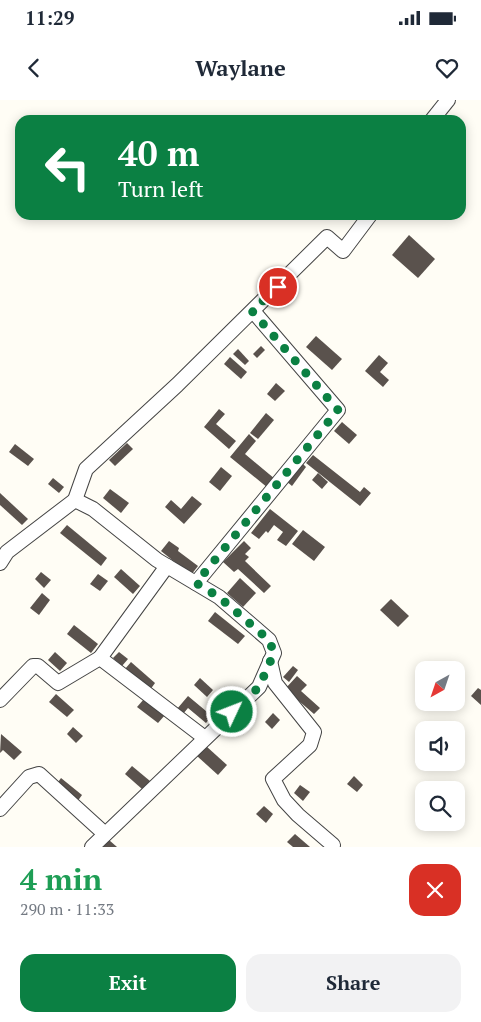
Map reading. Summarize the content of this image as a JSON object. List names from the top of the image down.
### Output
{
  "north": "bottom left",
  "page": {
    "status": "11:29",
    "header": "Waylane",
    "turn": ["40 m", "Turn left"],
    "heading": ["4 min", "290 m · 11:33"],
    "buttons": ["Exit", "Share"]
  }
}
